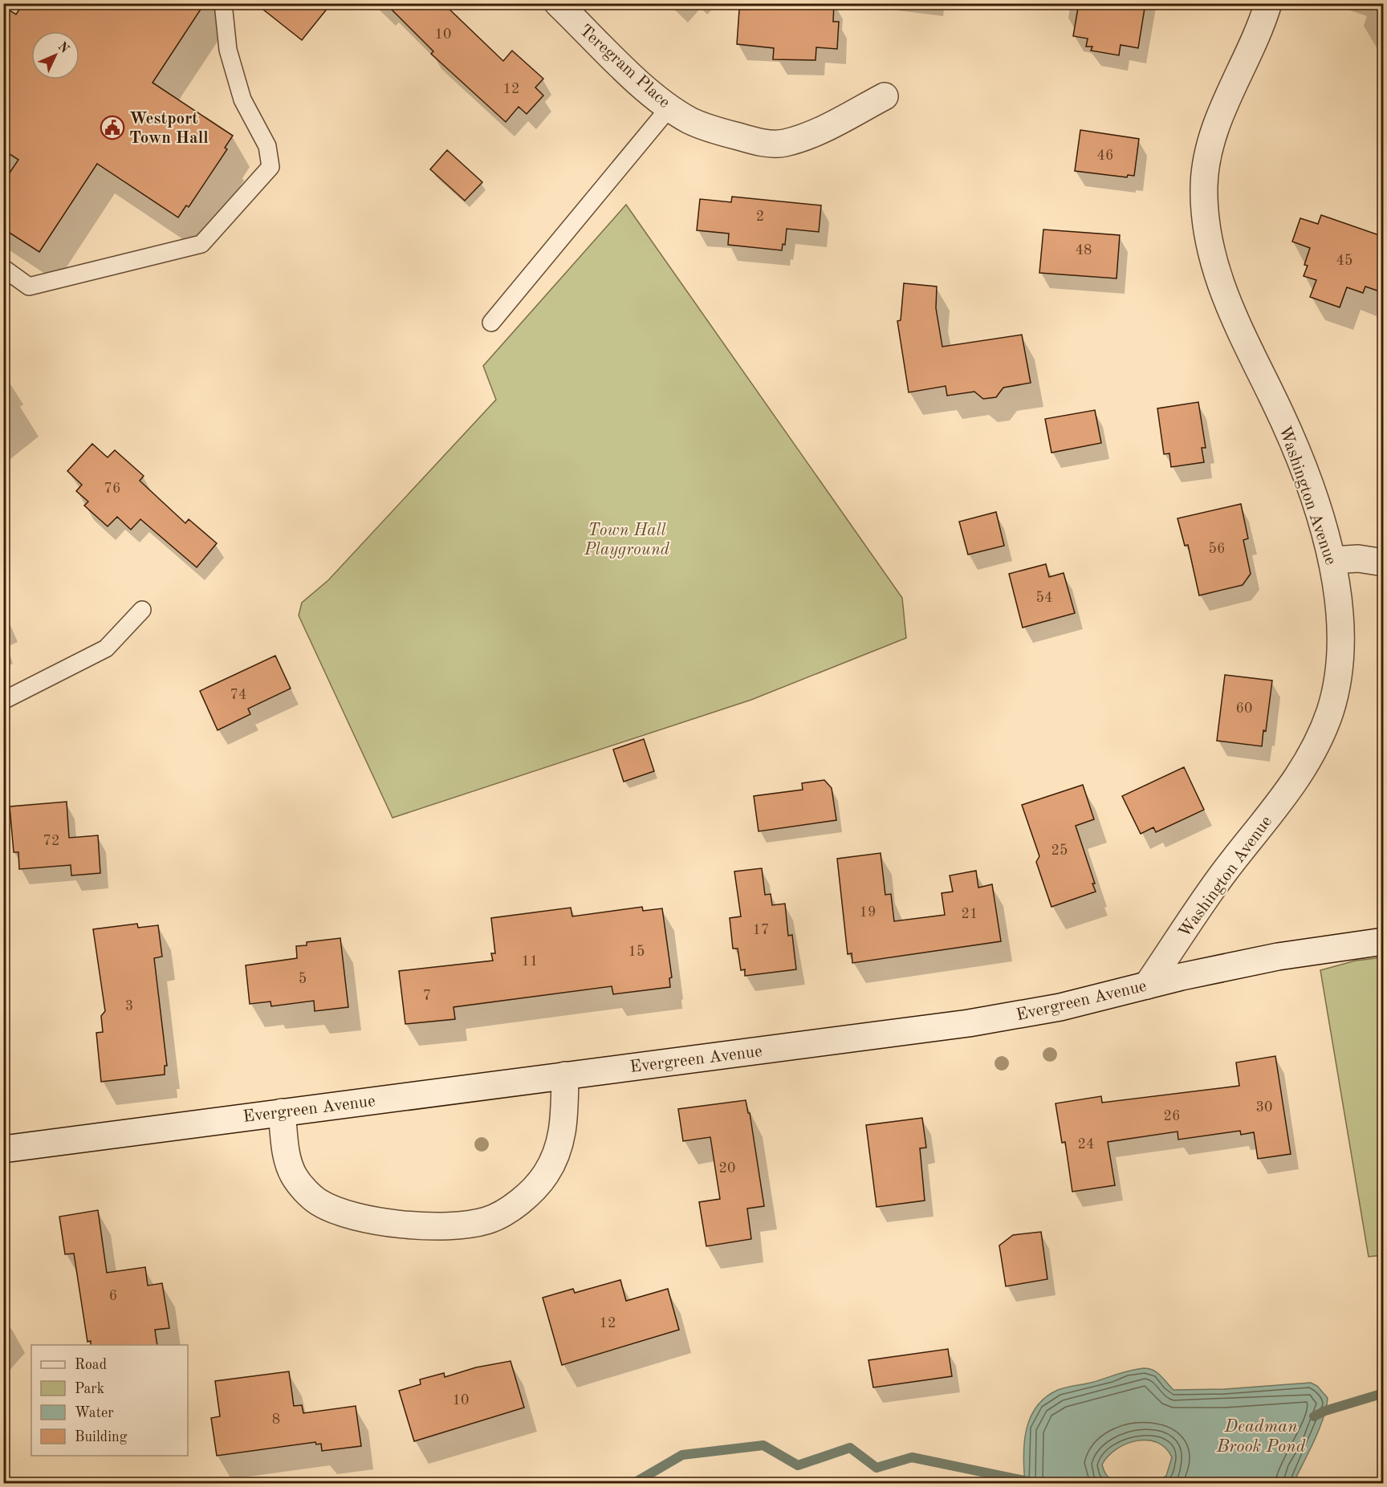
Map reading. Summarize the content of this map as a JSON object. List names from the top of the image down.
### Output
{
  "streets": {
    "street": ["Teregram Place", "Washington Avenue", "Evergreen Avenue"]
  },
  "crossings": [
    ["Washington Avenue", "Evergreen Avenue"]
  ],
  "water": ["Deadman Brook Pond"],
  "parks": ["Town Hall Playground"],
  "places": {
    "public building": ["Westport Town Hall"]
  },
  "house_numbers": [
    "10",
    "12",
    "46",
    "2",
    "48",
    "45",
    "76",
    "56",
    "54",
    "74",
    "60",
    "72",
    "25",
    "19",
    "21",
    "17",
    "15",
    "11",
    "5",
    "7",
    "3",
    "30",
    "26",
    "24",
    "20",
    "6",
    "12",
    "10",
    "8"
  ],
  "legend": [
    "Road",
    "Park",
    "Water",
    "Building"
  ],
  "north": "top right"
}
